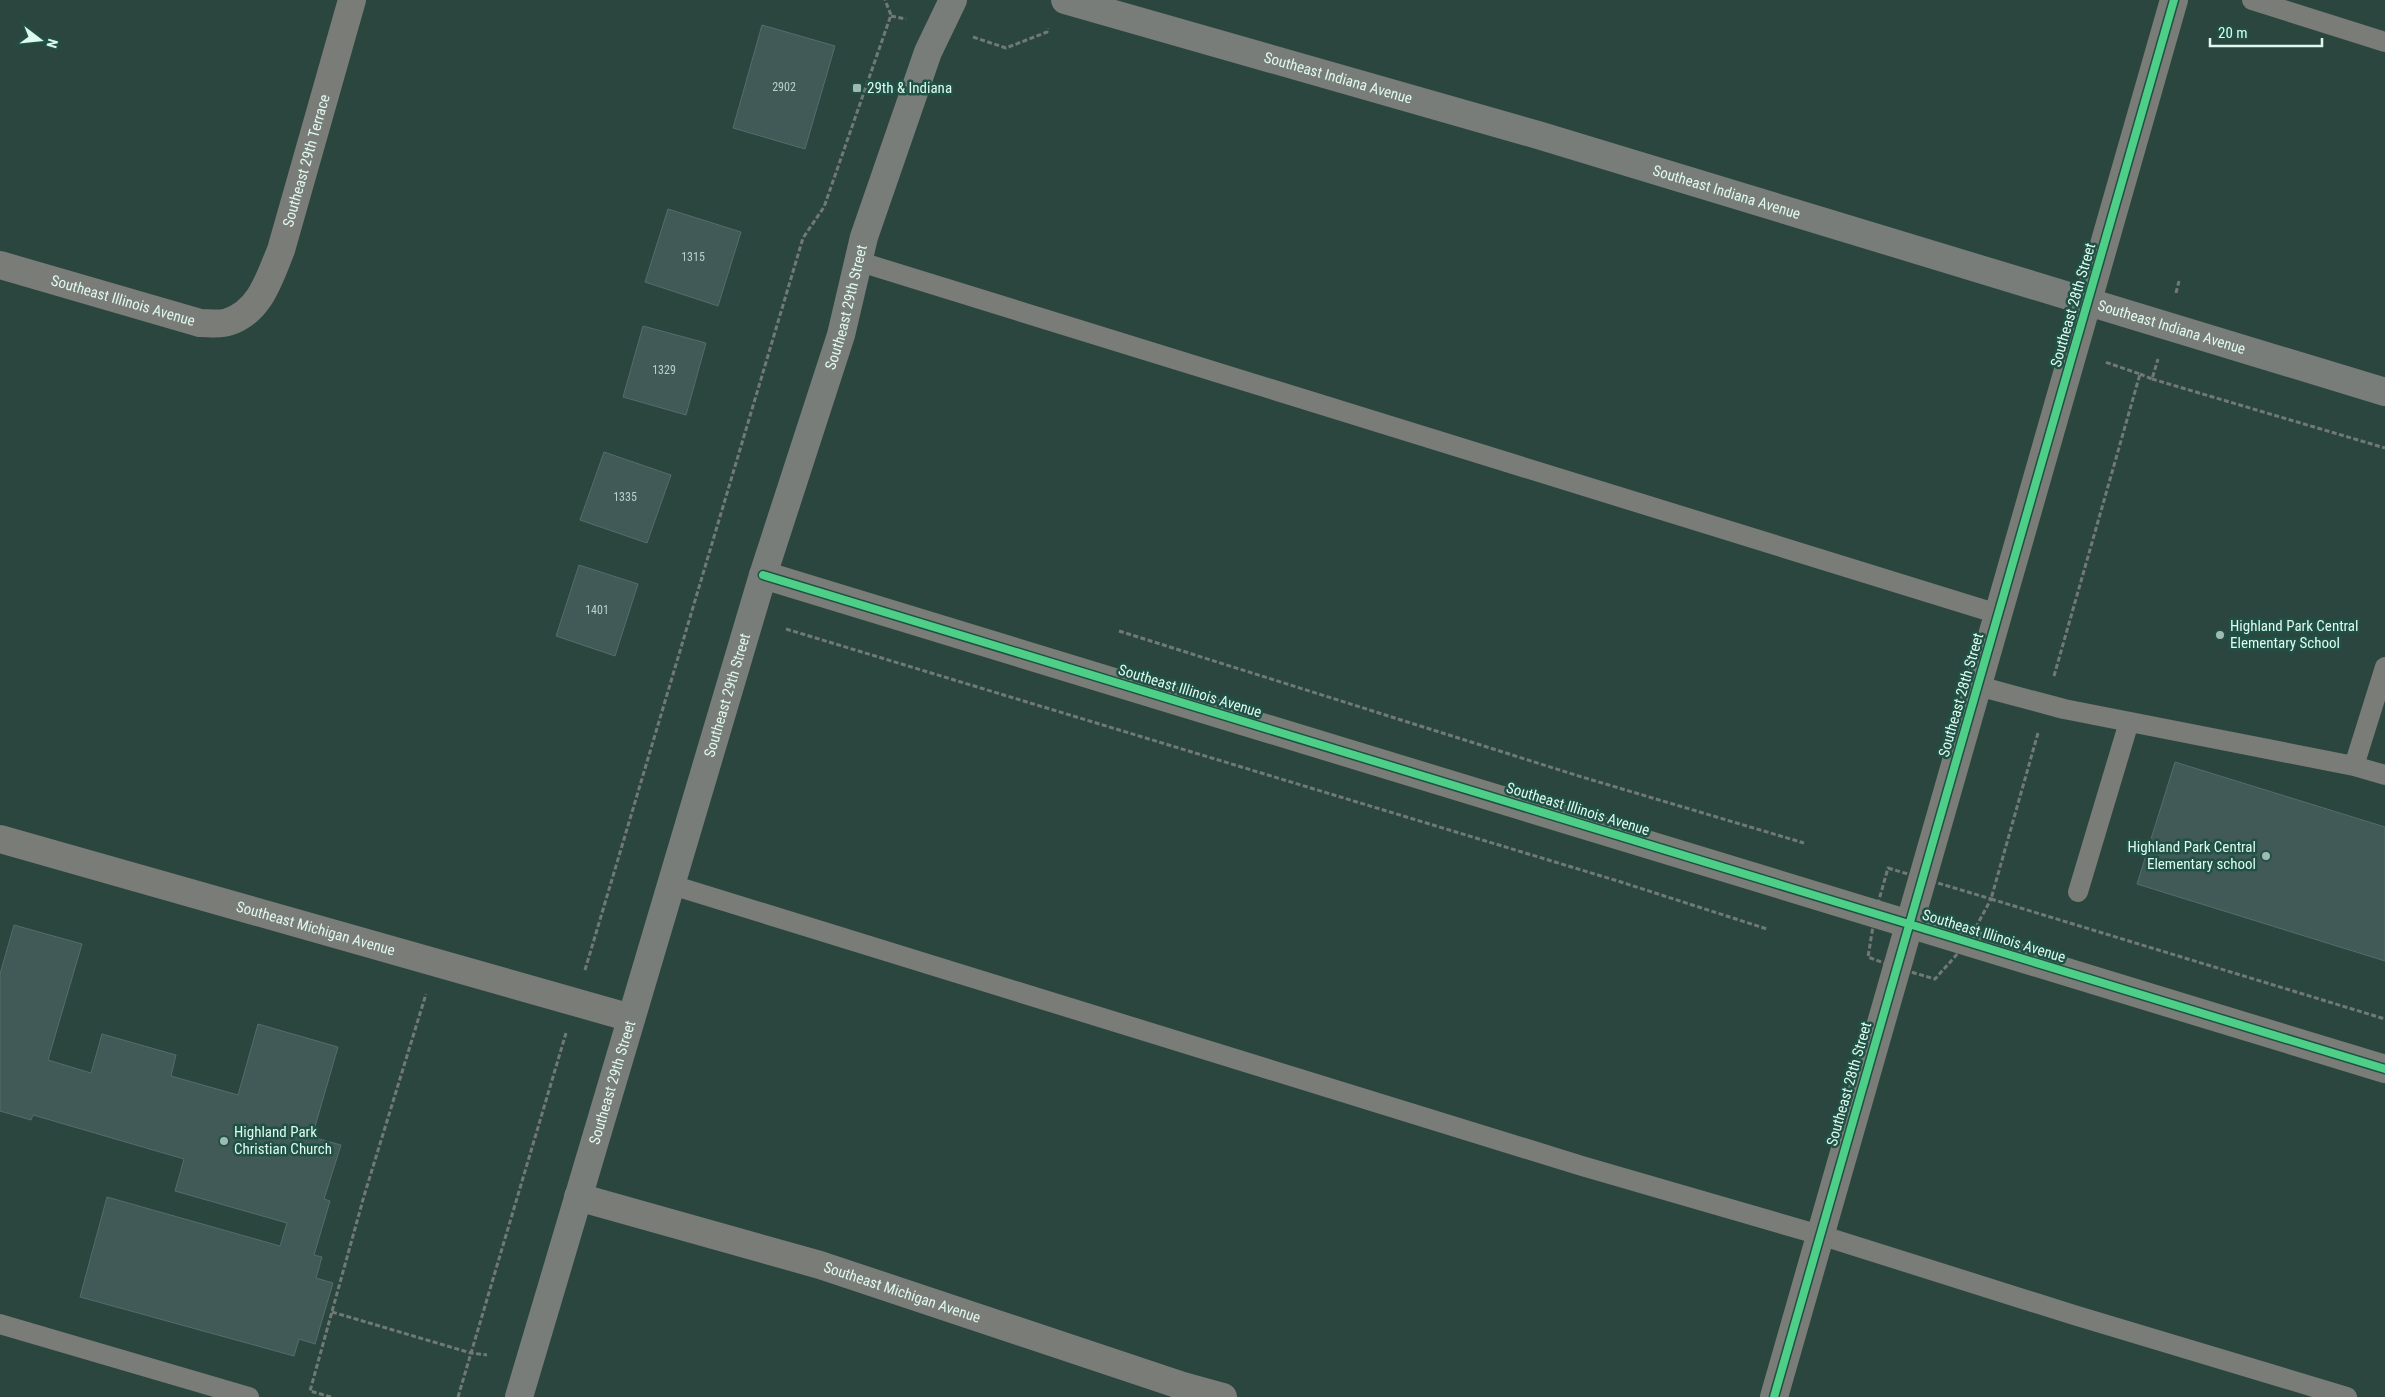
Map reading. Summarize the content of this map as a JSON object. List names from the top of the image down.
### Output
{
  "streets": {
    "main road": ["Southeast Indiana Avenue", "Southeast 29th Street"],
    "street": [
      "Southeast 29th Terrace",
      "Southeast Illinois Avenue",
      "Southeast 28th Street",
      "Southeast Michigan Avenue"
    ]
  },
  "crossings": [
    ["Southeast Indiana Avenue", "Southeast 28th Street"],
    ["Southeast 29th Terrace", "Southeast Illinois Avenue"],
    ["Southeast Illinois Avenue", "Southeast 28th Street"],
    ["Southeast Illinois Avenue", "Southeast 29th Street"],
    ["Southeast 29th Street", "Southeast Michigan Avenue"]
  ],
  "places": {
    "transit": ["29th & Indiana"],
    "other": ["Highland Park Central Elementary School", "Highland Park Central Elementary school", "Highland Park Christian Church"]
  },
  "house_numbers": [
    "2902",
    "1315",
    "1329",
    "1335",
    "1401"
  ],
  "scale_bar": "20 m",
  "north": "right"
}
